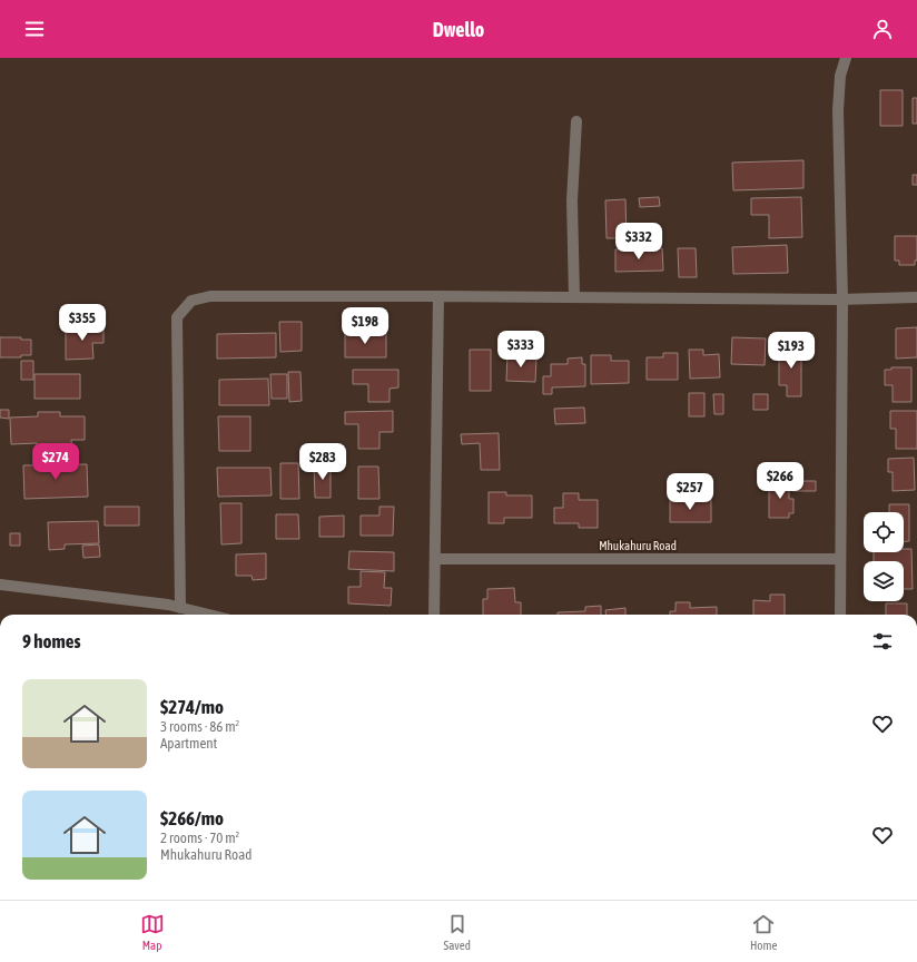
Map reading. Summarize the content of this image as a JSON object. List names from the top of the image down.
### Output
{
  "streets": {
    "street": ["Mhukahuru Road"]
  },
  "page": {
    "header": "Dwello",
    "price": [
      "$332",
      "$355",
      "$198",
      "$333",
      "$193",
      "$274",
      "$283",
      "$266",
      "$257"
    ],
    "heading": "9 homes",
    "list": [
      {
        "name": "$274/mo",
        "note": "3 rooms · 86 m² · Apartment"
      },
      {
        "name": "$266/mo",
        "note": "2 rooms · 70 m² · Mhukahuru Road"
      }
    ],
    "tabs": ["Map", "Saved", "Home"]
  }
}
